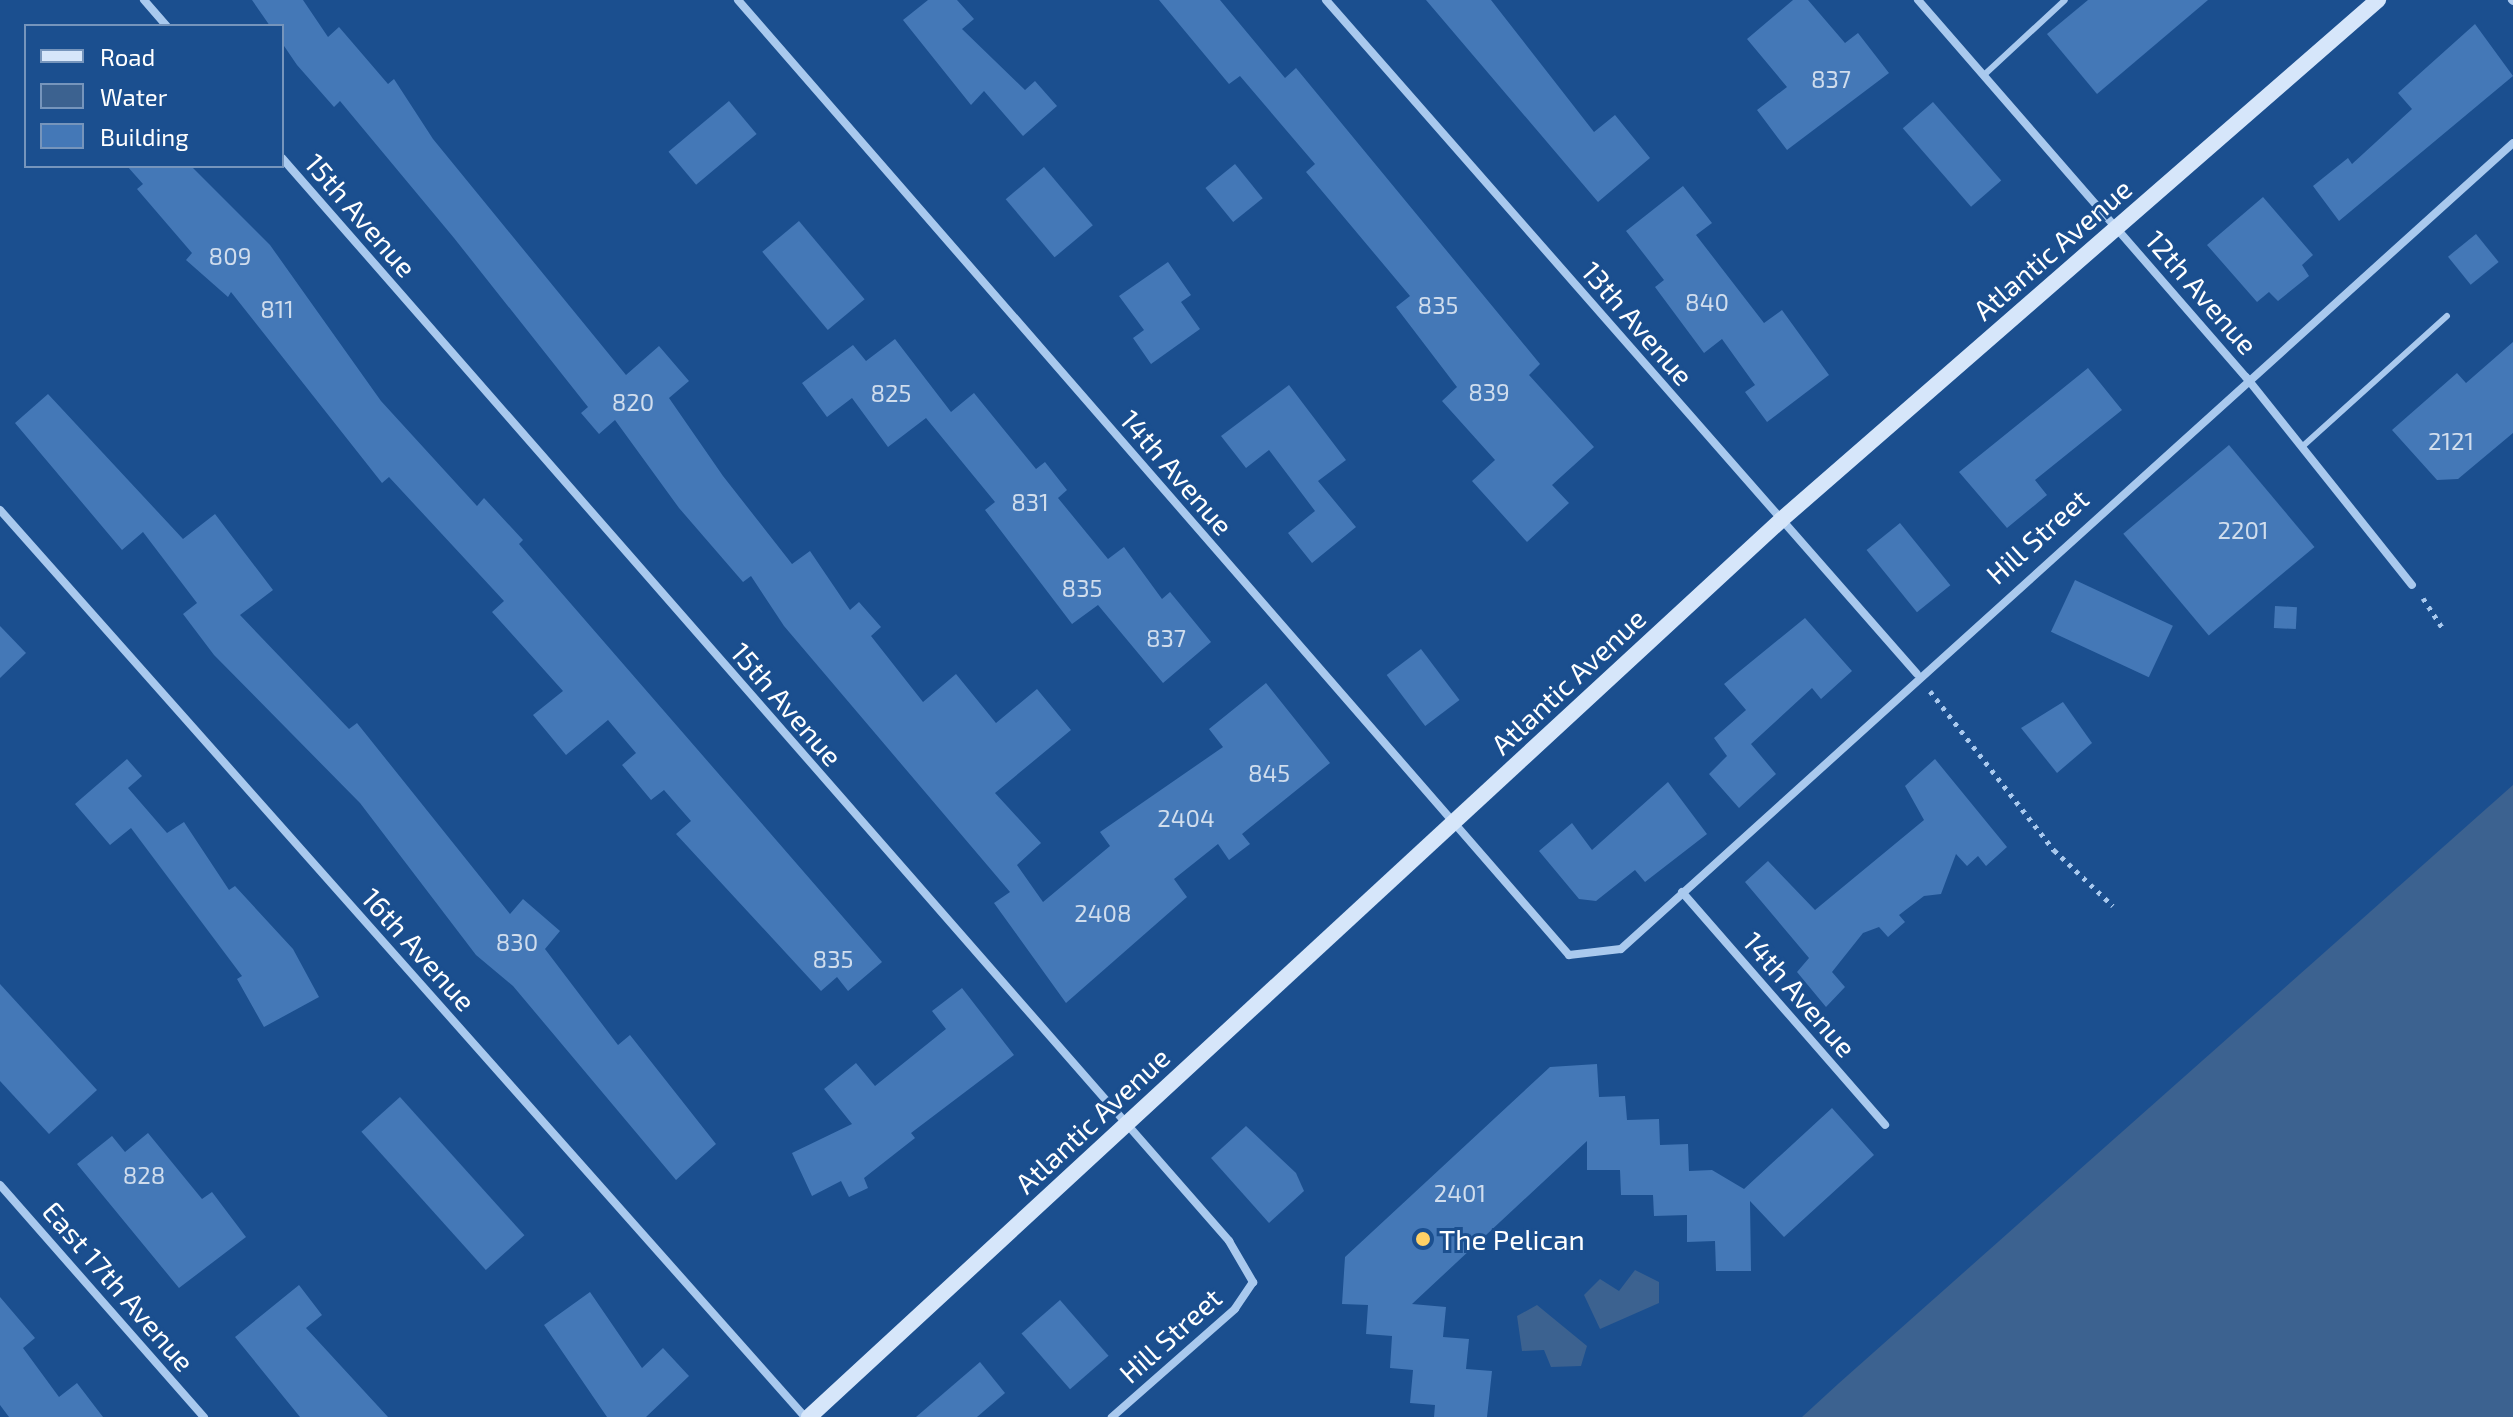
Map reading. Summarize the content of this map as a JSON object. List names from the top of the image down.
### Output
{
  "streets": {
    "main road": ["Atlantic Avenue"],
    "street": [
      "15th Avenue",
      "12th Avenue",
      "13th Avenue",
      "14th Avenue",
      "Hill Street",
      "16th Avenue",
      "East 17th Avenue"
    ]
  },
  "crossings": [
    ["15th Avenue", "Atlantic Avenue"],
    ["15th Avenue", "Hill Street"],
    ["Atlantic Avenue", "12th Avenue"],
    ["Atlantic Avenue", "13th Avenue"],
    ["Atlantic Avenue", "14th Avenue"],
    ["Atlantic Avenue", "16th Avenue"],
    ["12th Avenue", "Hill Street"],
    ["13th Avenue", "Hill Street"],
    ["14th Avenue", "Hill Street"]
  ],
  "places": ["The Pelican"],
  "house_numbers": [
    "837",
    "809",
    "840",
    "835",
    "811",
    "839",
    "825",
    "820",
    "2121",
    "831",
    "2201",
    "835",
    "837",
    "845",
    "2404",
    "2408",
    "830",
    "835",
    "828",
    "2401"
  ],
  "legend": ["Road", "Water", "Building"]
}
